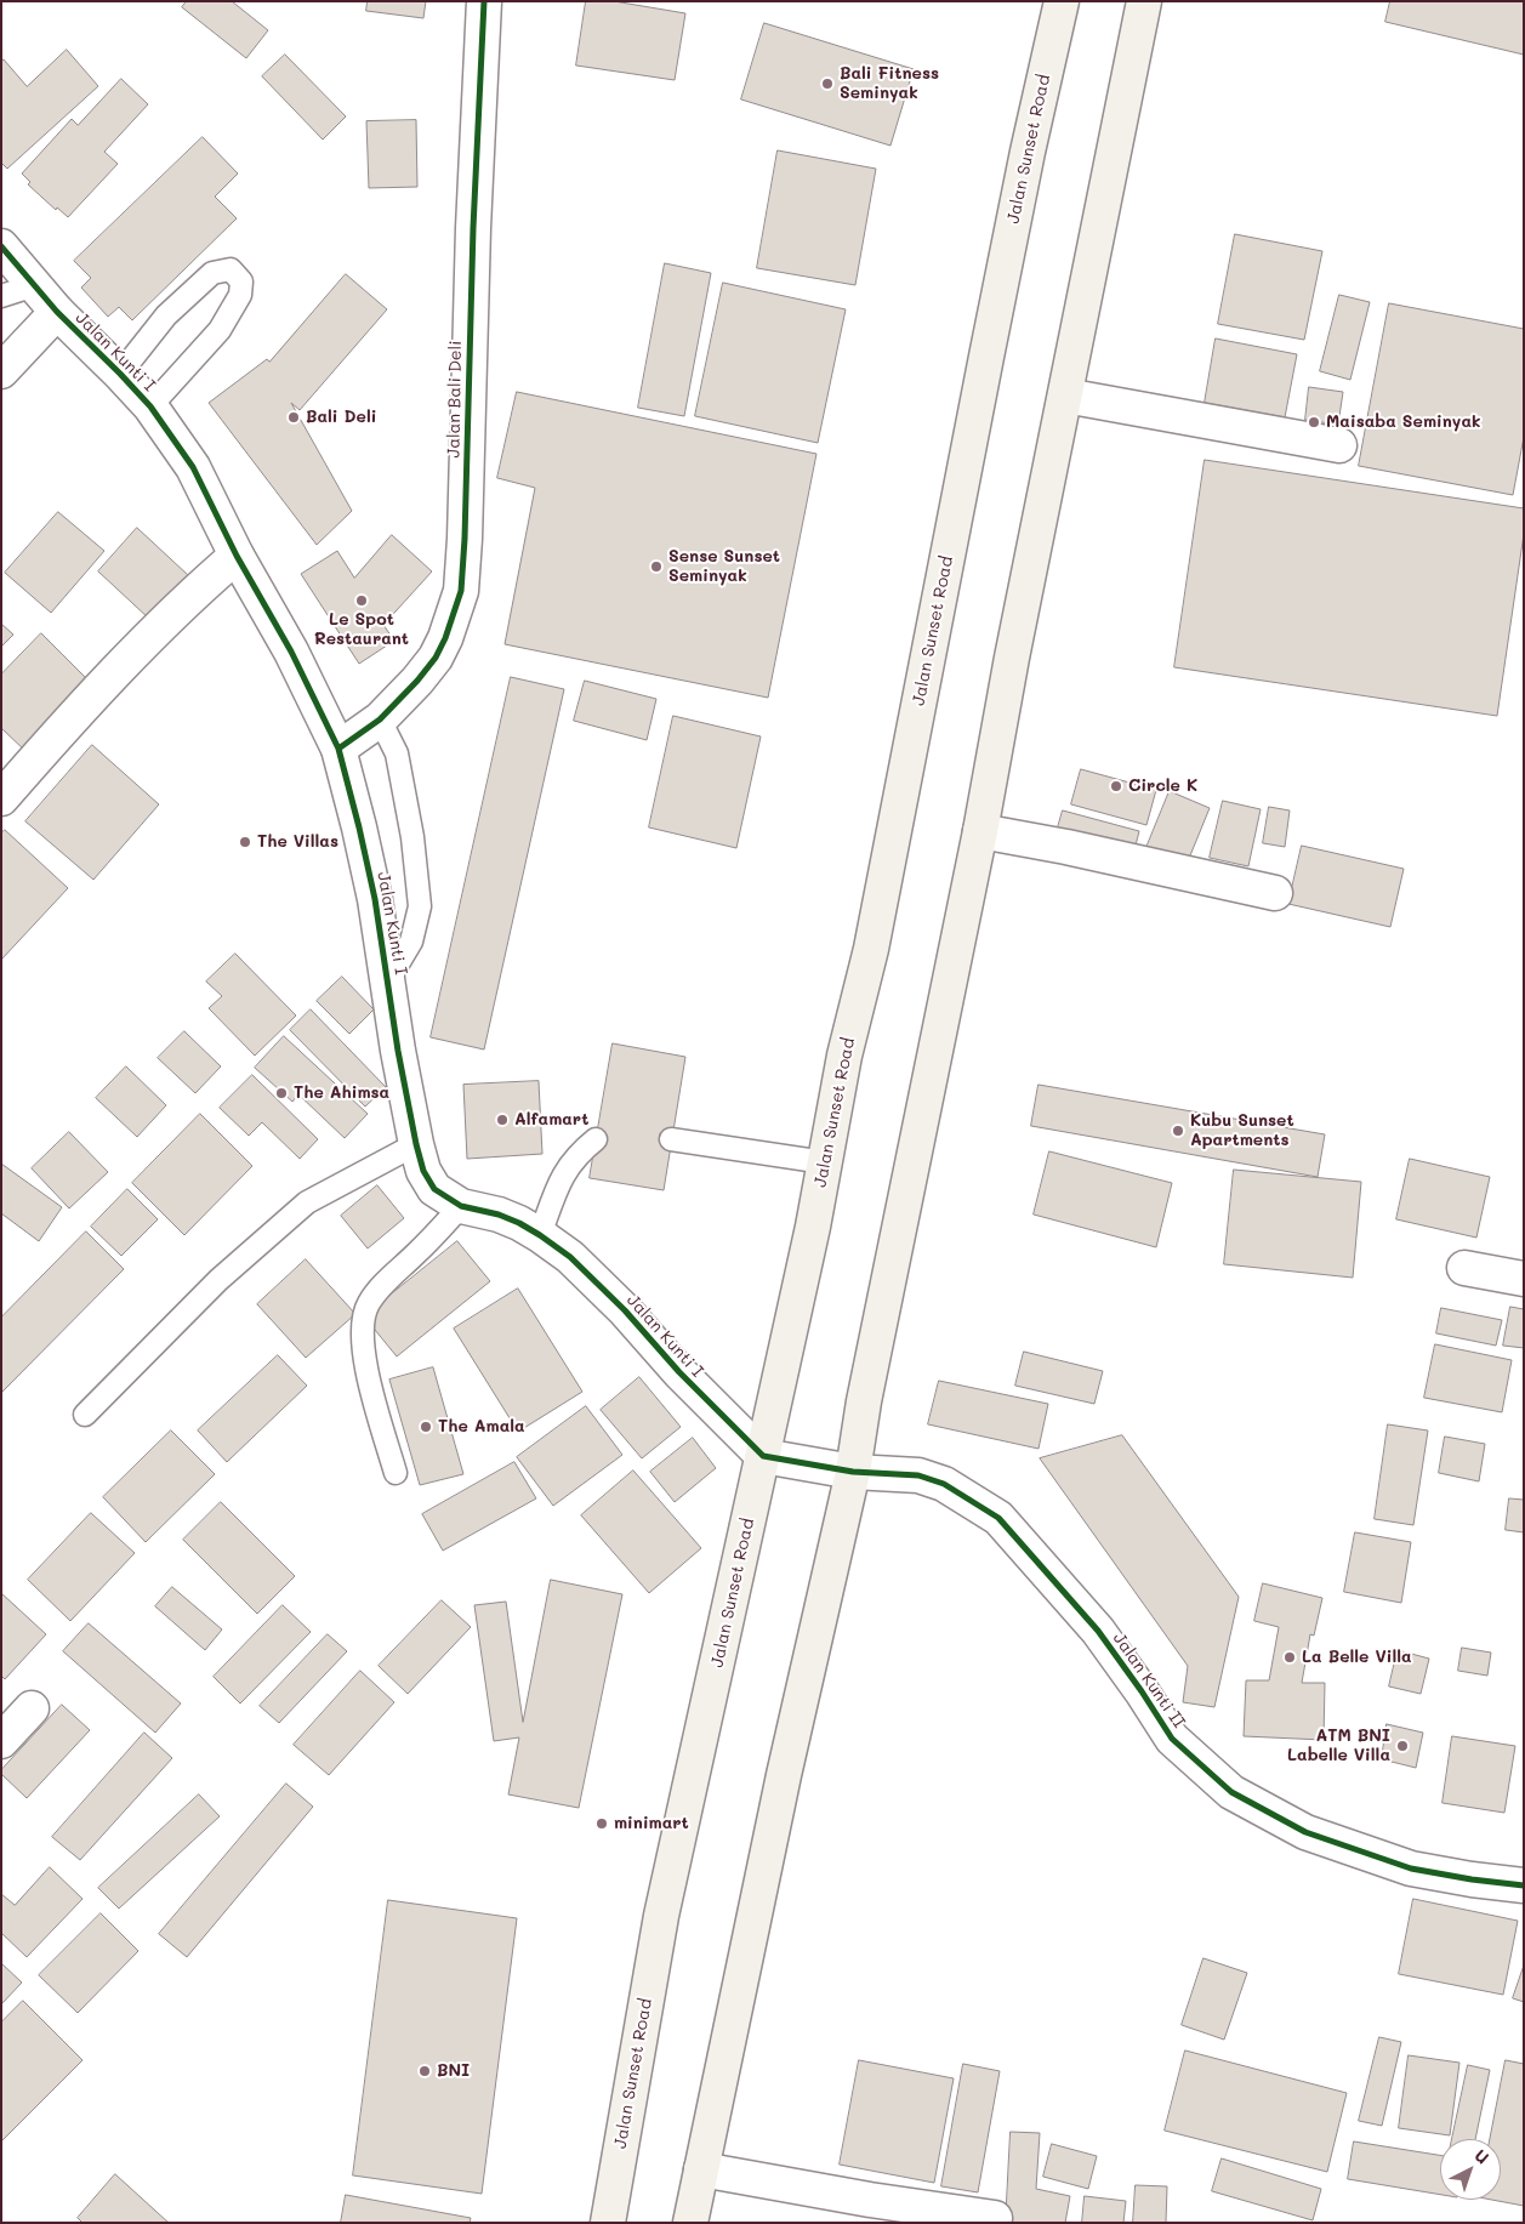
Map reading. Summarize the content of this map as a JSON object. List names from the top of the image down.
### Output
{
  "streets": {
    "highway": ["Jalan Sunset Road"],
    "street": ["Jalan Kunti I", "Jalan Bali Deli", "Jalan Kunti II"]
  },
  "crossings": [
    ["Jalan Sunset Road", "Jalan Kunti I"],
    ["Jalan Kunti I", "Jalan Bali Deli"]
  ],
  "places": [
    "Bali Fitness Seminyak",
    "Bali Deli",
    "Maisaba Seminyak",
    "Sense Sunset Seminyak",
    "Le Spot Restaurant",
    "Circle K",
    "The Villas",
    "The Ahimsa",
    "Alfamart",
    "Kubu Sunset Apartments",
    "The Amala",
    "La Belle Villa",
    "ATM BNI Labelle Villa",
    "minimart",
    "BNI"
  ],
  "north": "top right"
}
